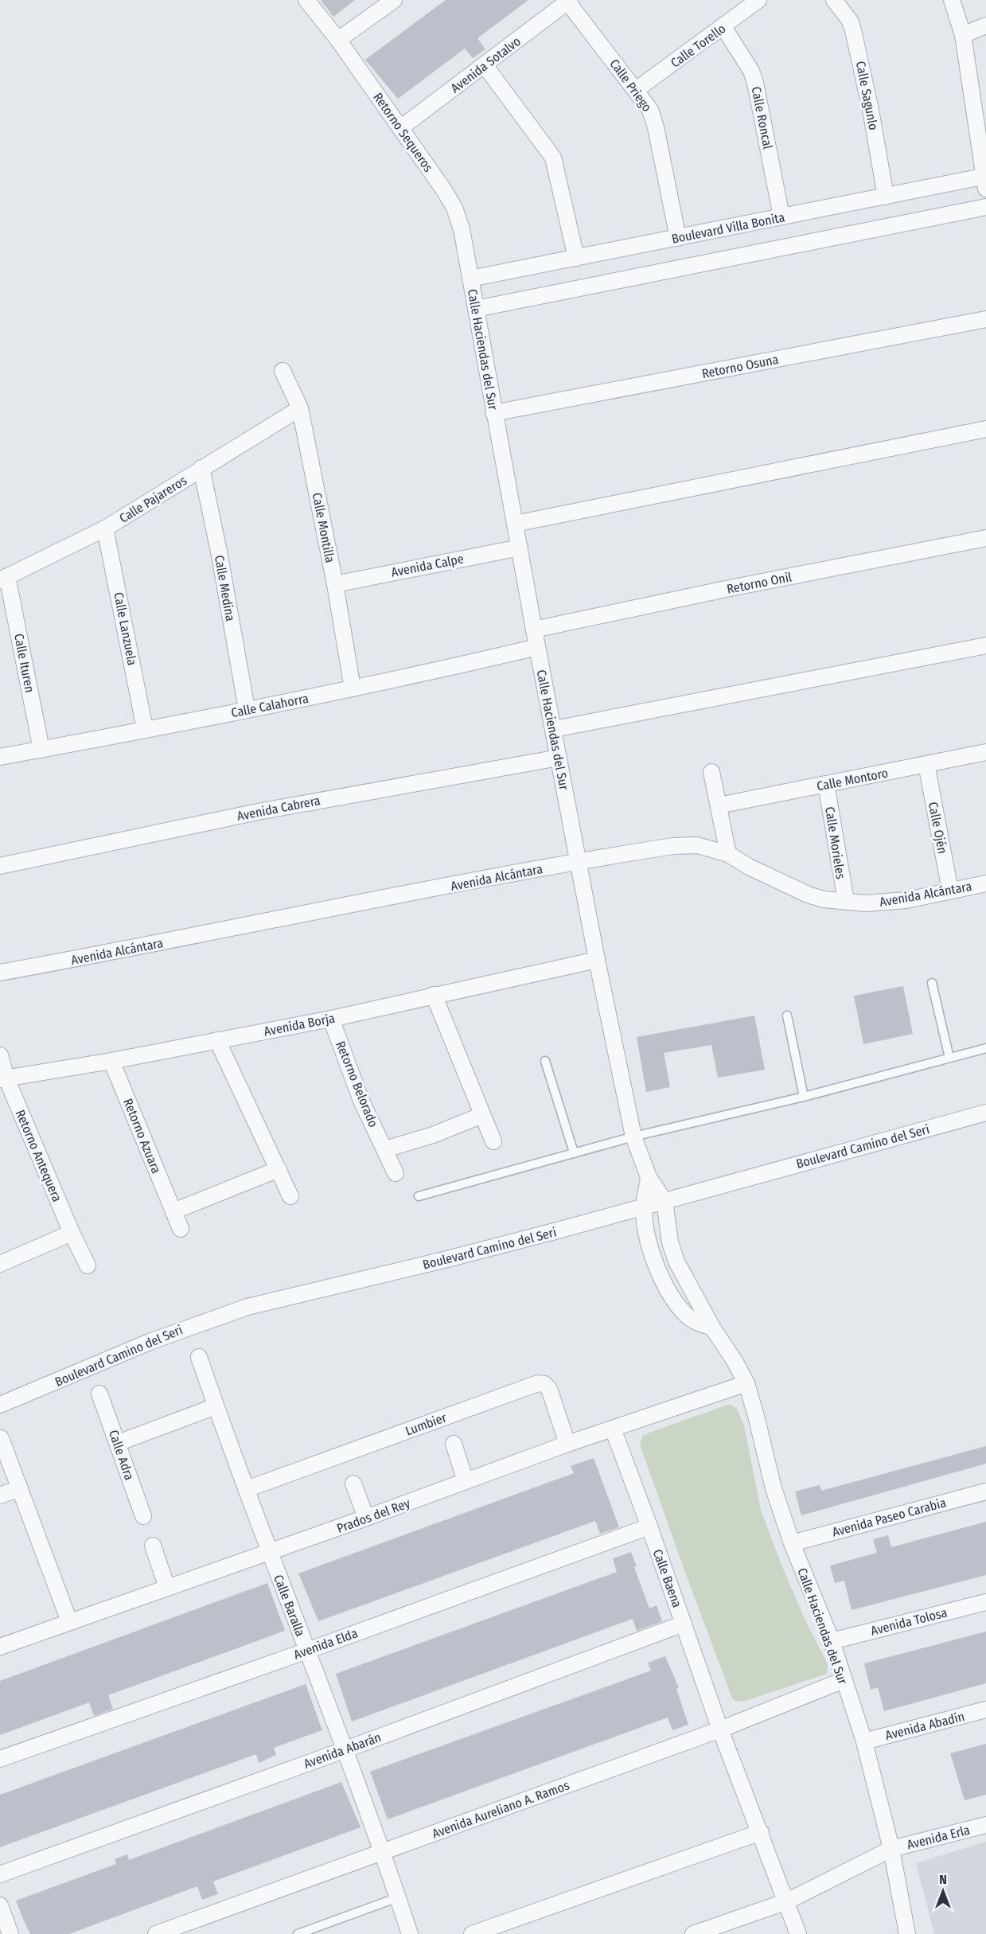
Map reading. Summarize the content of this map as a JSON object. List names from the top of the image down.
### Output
{
  "streets": {
    "street": [
      "Calle Torello",
      "Avenida Sotalvo",
      "Calle Priego",
      "Calle Sagunlo",
      "Calle Roncal",
      "Retorno Sequeros",
      "Boulevard Villa Bonita",
      "Calle Haciendas del Sur",
      "Retorno Osuna",
      "Calle Pajareros",
      "Calle Montilla",
      "Avenida Calpe",
      "Retorno Onil",
      "Calle Medina",
      "Calle Lanzuela",
      "Calle Ituren",
      "Calle Calahorra",
      "Calle Montoro",
      "Avenida Cabrera",
      "Calle Ojén",
      "Calle Morieles",
      "Avenida Alcántara",
      "Avenida Borja",
      "Retorno Belorado",
      "Retorno Azuara",
      "Boulevard Camino del Seri",
      "Retorno Antequera",
      "Lumbier",
      "Calle Adra",
      "Prados del Rey",
      "Avenida Paseo Carabia",
      "Calle Baena",
      "Calle Baralla",
      "Avenida Tolosa",
      "Avenida Elda",
      "Avenida Abadín",
      "Avenida Abarán",
      "Avenida Aureliano A. Ramos",
      "Avenida Erla"
    ]
  },
  "crossings": [
    ["Calle Torello", "Calle Priego"],
    ["Calle Torello", "Calle Roncal"],
    ["Avenida Sotalvo", "Calle Priego"],
    ["Avenida Sotalvo", "Retorno Sequeros"],
    ["Calle Priego", "Boulevard Villa Bonita"],
    ["Calle Sagunlo", "Boulevard Villa Bonita"],
    ["Calle Roncal", "Boulevard Villa Bonita"],
    ["Retorno Sequeros", "Boulevard Villa Bonita"],
    ["Retorno Sequeros", "Calle Haciendas del Sur"],
    ["Boulevard Villa Bonita", "Calle Haciendas del Sur"],
    ["Calle Haciendas del Sur", "Retorno Osuna"],
    ["Calle Haciendas del Sur", "Avenida Calpe"],
    ["Calle Haciendas del Sur", "Retorno Onil"],
    ["Calle Haciendas del Sur", "Calle Calahorra"],
    ["Calle Haciendas del Sur", "Avenida Cabrera"],
    ["Calle Haciendas del Sur", "Avenida Alcántara"],
    ["Calle Haciendas del Sur", "Avenida Borja"],
    ["Calle Haciendas del Sur", "Boulevard Camino del Seri"],
    ["Calle Haciendas del Sur", "Prados del Rey"],
    ["Calle Haciendas del Sur", "Avenida Paseo Carabia"],
    ["Calle Haciendas del Sur", "Avenida Tolosa"],
    ["Calle Haciendas del Sur", "Avenida Abadín"],
    ["Calle Haciendas del Sur", "Avenida Aureliano A. Ramos"],
    ["Calle Haciendas del Sur", "Avenida Erla"],
    ["Calle Pajareros", "Calle Montilla"],
    ["Calle Pajareros", "Calle Medina"],
    ["Calle Pajareros", "Calle Lanzuela"],
    ["Calle Pajareros", "Calle Ituren"],
    ["Calle Montilla", "Avenida Calpe"],
    ["Calle Montilla", "Calle Calahorra"],
    ["Calle Medina", "Calle Calahorra"],
    ["Calle Lanzuela", "Calle Calahorra"],
    ["Calle Ituren", "Calle Calahorra"],
    ["Calle Montoro", "Calle Ojén"],
    ["Calle Montoro", "Calle Morieles"],
    ["Calle Ojén", "Avenida Alcántara"],
    ["Calle Morieles", "Avenida Alcántara"],
    ["Avenida Borja", "Retorno Belorado"],
    ["Avenida Borja", "Retorno Azuara"],
    ["Avenida Borja", "Retorno Antequera"],
    ["Lumbier", "Prados del Rey"],
    ["Lumbier", "Calle Baralla"],
    ["Prados del Rey", "Calle Baena"],
    ["Prados del Rey", "Calle Baralla"],
    ["Calle Baena", "Avenida Elda"],
    ["Calle Baena", "Avenida Abarán"],
    ["Calle Baena", "Avenida Aureliano A. Ramos"],
    ["Calle Baena", "Avenida Erla"],
    ["Calle Baralla", "Avenida Elda"],
    ["Calle Baralla", "Avenida Abarán"],
    ["Calle Baralla", "Avenida Aureliano A. Ramos"]
  ],
  "north": "top"
}
